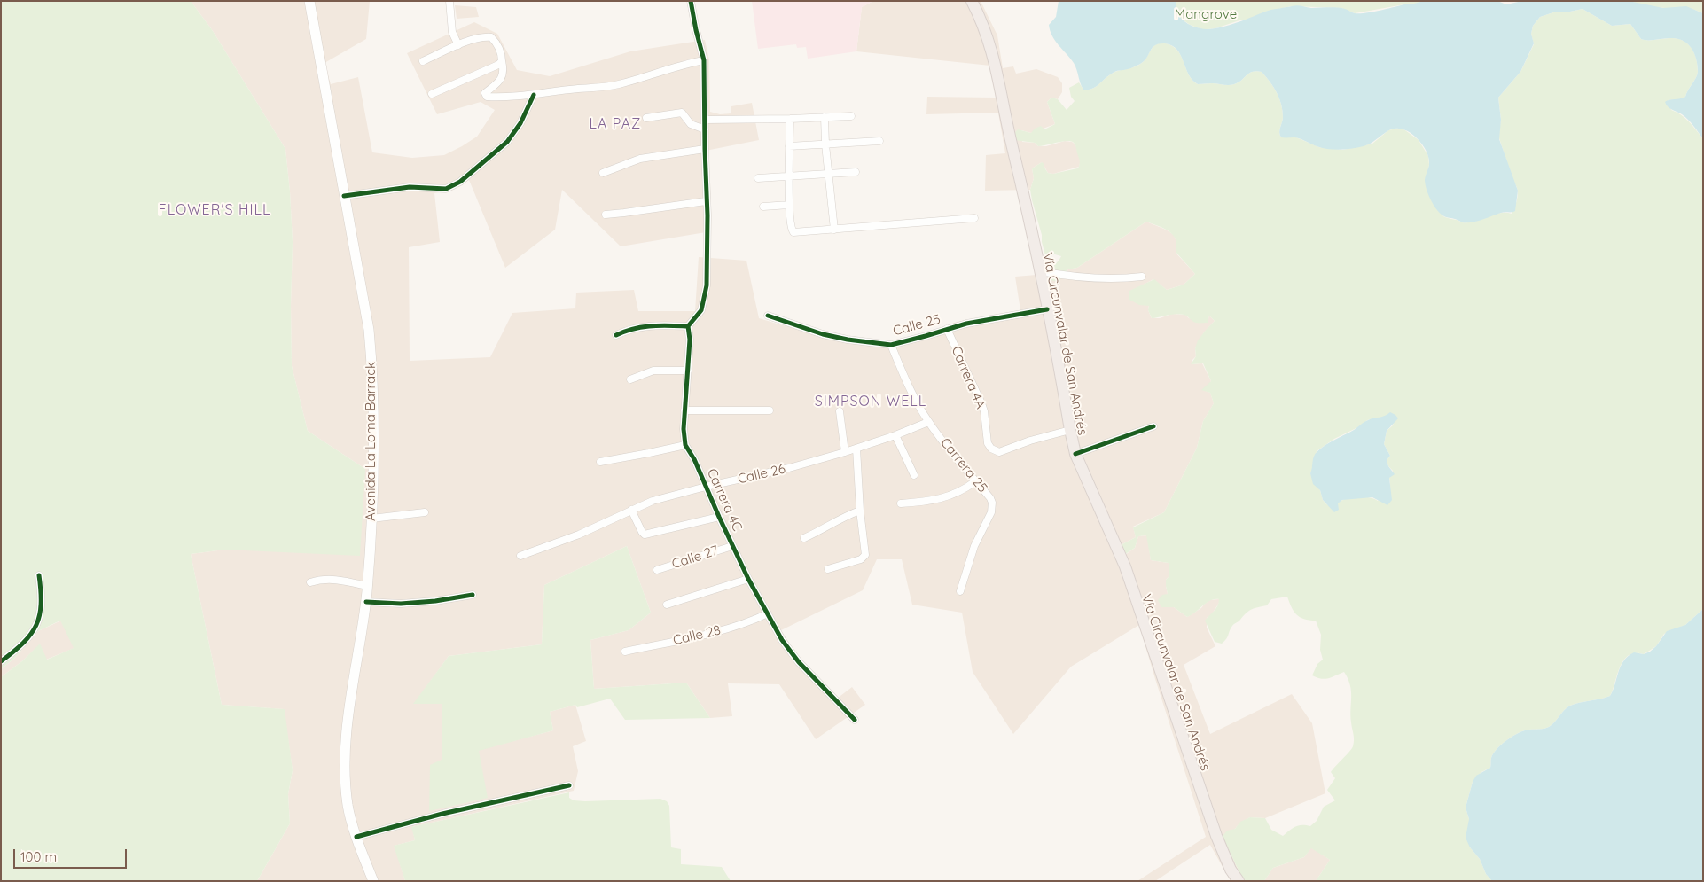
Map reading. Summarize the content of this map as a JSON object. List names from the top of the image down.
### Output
{
  "streets": {
    "highway": ["Vía Circunvalar de San Andrés"],
    "main road": ["Avenida La Loma Barrack"],
    "street": [
      "Calle 25",
      "Carrera 4A",
      "Carrera 25",
      "Calle 26",
      "Carrera 4C",
      "Calle 27",
      "Calle 28"
    ]
  },
  "crossings": [
    ["Calle 25", "Vía Circunvalar de San Andrés"],
    ["Calle 25", "Carrera 4A"],
    ["Calle 25", "Carrera 25"],
    ["Vía Circunvalar de San Andrés", "Carrera 4A"],
    ["Carrera 25", "Calle 26"],
    ["Calle 26", "Carrera 4C"],
    ["Carrera 4C", "Calle 27"],
    ["Carrera 4C", "Calle 28"]
  ],
  "districts": ["LA PAZ", "FLOWER'S HILL", "SIMPSON WELL"],
  "parks": ["Mangrove"],
  "scale_bar": "100 m"
}
